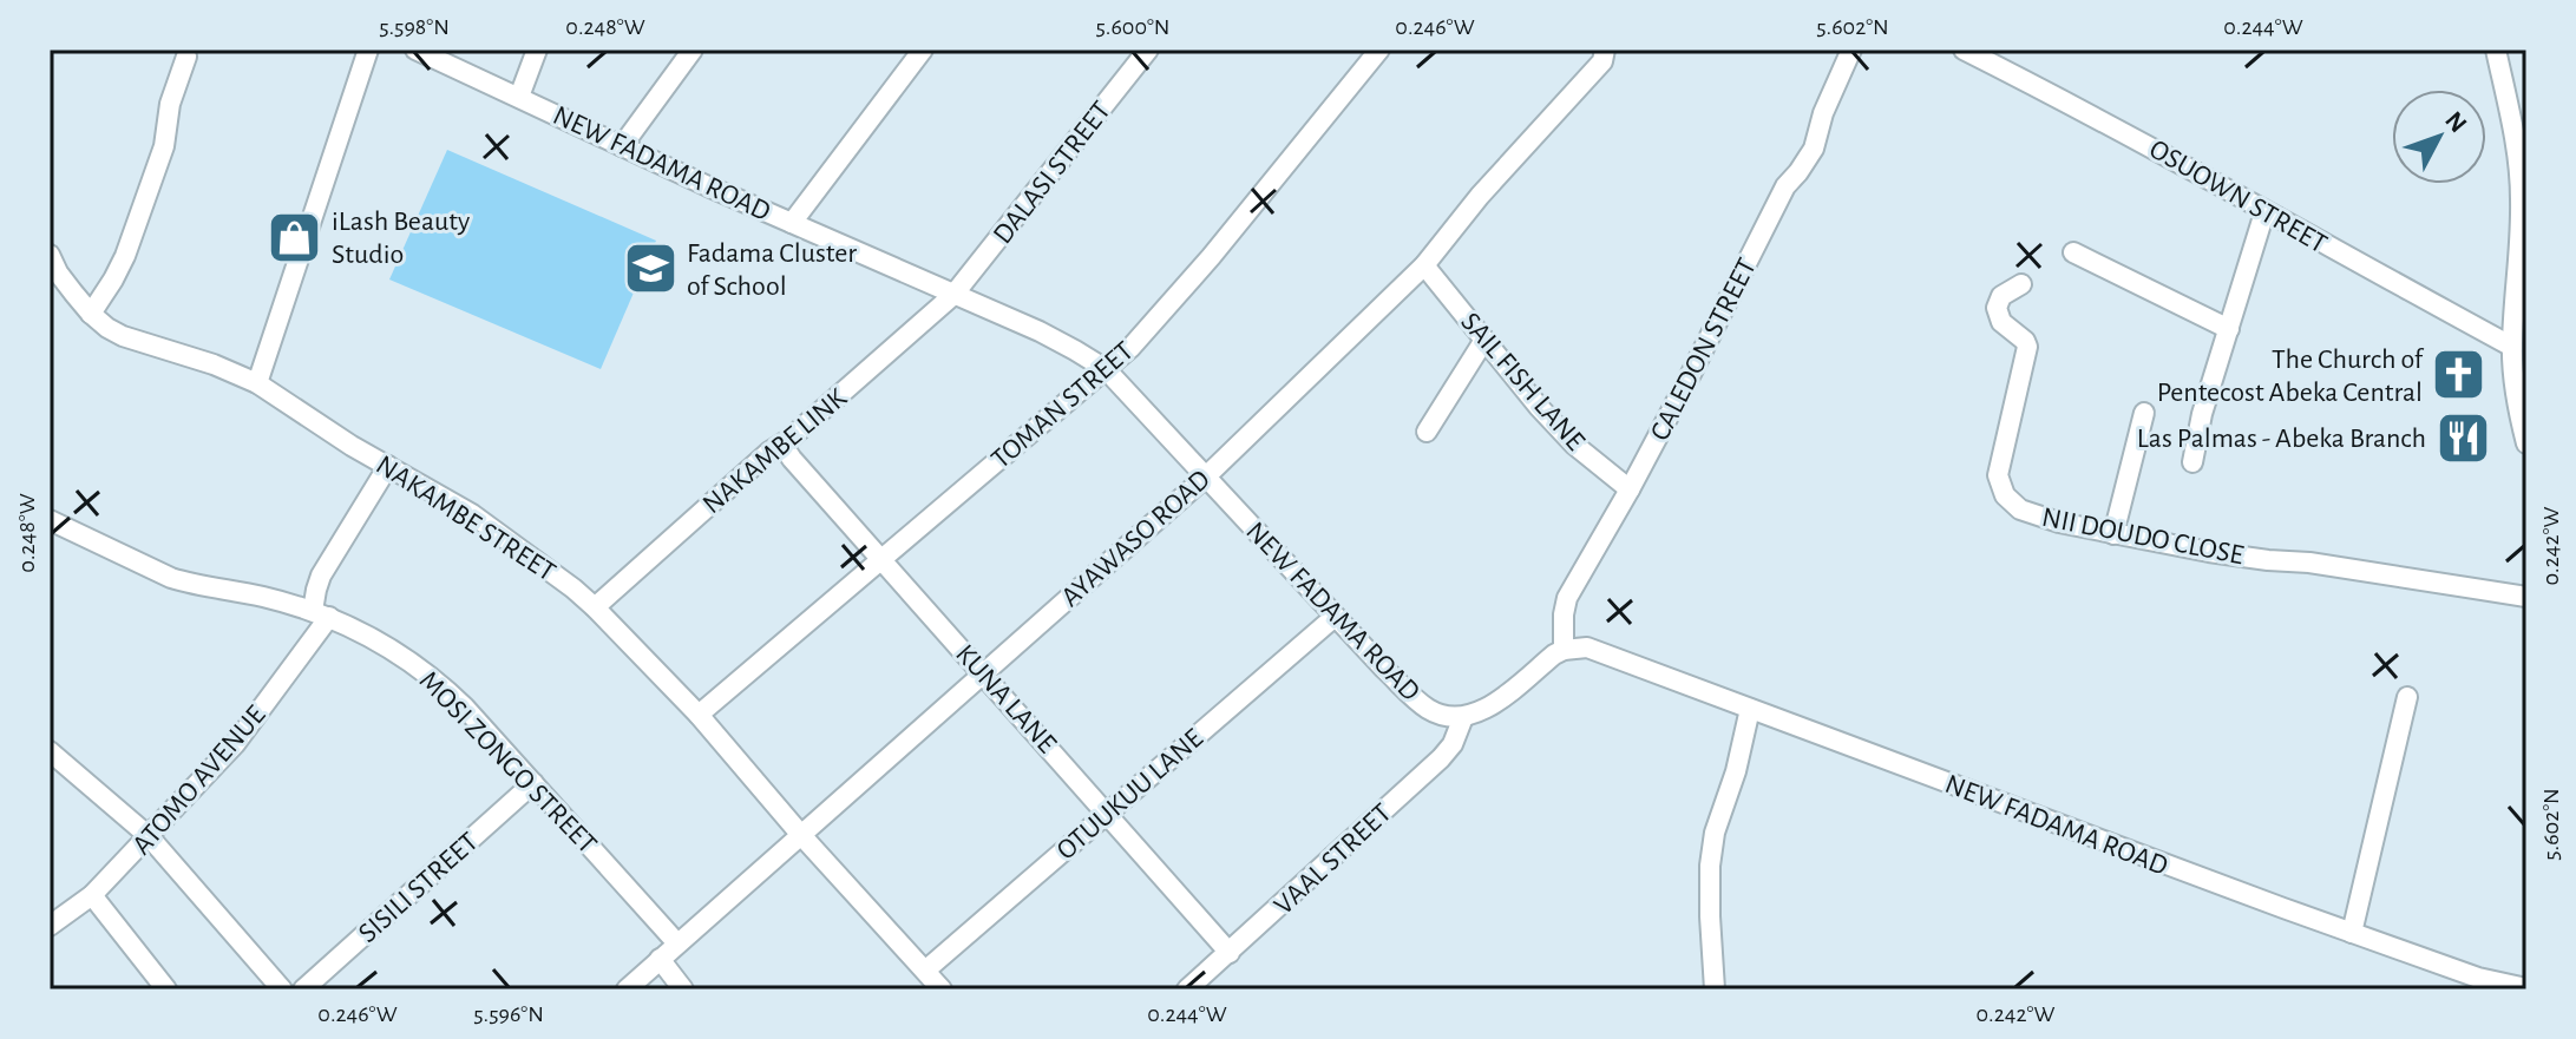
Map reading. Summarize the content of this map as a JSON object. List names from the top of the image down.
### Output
{
  "streets": {
    "street": [
      "NEW FADAMA ROAD",
      "DALASI STREET",
      "OSUOWN STREET",
      "CALEDON STREET",
      "SAIL FISH LANE",
      "TOMAN STREET",
      "NAKAMBE LINK",
      "NAKAMBE STREET",
      "NII DOUDO CLOSE",
      "AYAWASO ROAD",
      "KUNA LANE",
      "MOSI ZONGO STREET",
      "ATOMO AVENUE",
      "OTUUKUU LANE",
      "VAAL STREET",
      "SISILI STREET"
    ]
  },
  "crossings": [
    ["NEW FADAMA ROAD", "DALASI STREET"],
    ["NEW FADAMA ROAD", "CALEDON STREET"],
    ["NEW FADAMA ROAD", "TOMAN STREET"],
    ["NEW FADAMA ROAD", "NAKAMBE LINK"],
    ["NEW FADAMA ROAD", "AYAWASO ROAD"],
    ["NEW FADAMA ROAD", "OTUUKUU LANE"],
    ["NEW FADAMA ROAD", "VAAL STREET"],
    ["DALASI STREET", "NAKAMBE LINK"],
    ["CALEDON STREET", "SAIL FISH LANE"],
    ["SAIL FISH LANE", "AYAWASO ROAD"],
    ["TOMAN STREET", "NAKAMBE STREET"],
    ["TOMAN STREET", "KUNA LANE"],
    ["NAKAMBE LINK", "NAKAMBE STREET"],
    ["NAKAMBE LINK", "KUNA LANE"],
    ["NAKAMBE STREET", "AYAWASO ROAD"],
    ["NAKAMBE STREET", "ATOMO AVENUE"],
    ["NAKAMBE STREET", "OTUUKUU LANE"],
    ["AYAWASO ROAD", "KUNA LANE"],
    ["AYAWASO ROAD", "MOSI ZONGO STREET"],
    ["KUNA LANE", "OTUUKUU LANE"],
    ["KUNA LANE", "VAAL STREET"],
    ["MOSI ZONGO STREET", "ATOMO AVENUE"],
    ["MOSI ZONGO STREET", "SISILI STREET"]
  ],
  "places": {
    "shop": ["iLash Beauty Studio"],
    "school or university": ["Fadama Cluster of School"],
    "church": ["The Church of Pentecost Abeka Central"],
    "restaurant": ["Las Palmas - Abeka Branch"]
  },
  "north": "top right",
  "coordinates": [
    "5.598°N",
    "0.248°W",
    "5.600°N",
    "0.246°W",
    "5.602°N",
    "0.244°W",
    "0.242°W",
    "5.596°N"
  ]
}
